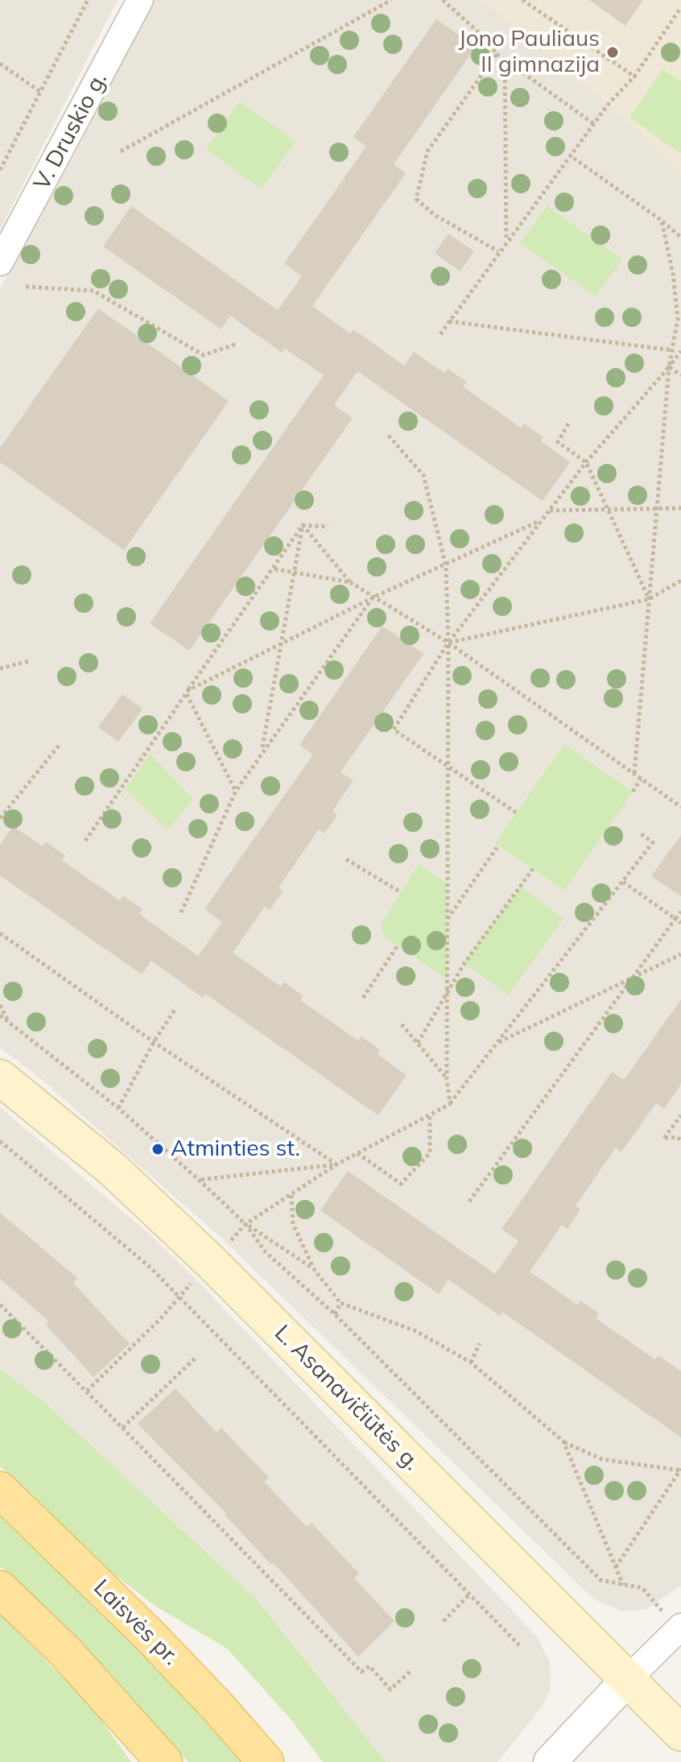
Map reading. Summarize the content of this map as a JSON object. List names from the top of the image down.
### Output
{
  "streets": {
    "main road": ["L. Asanavičiūtės g.", "Laisvės pr."],
    "street": ["V. Druskio g."]
  },
  "places": ["Jono Pauliaus II gimnazija", "Atminties st."]
}
